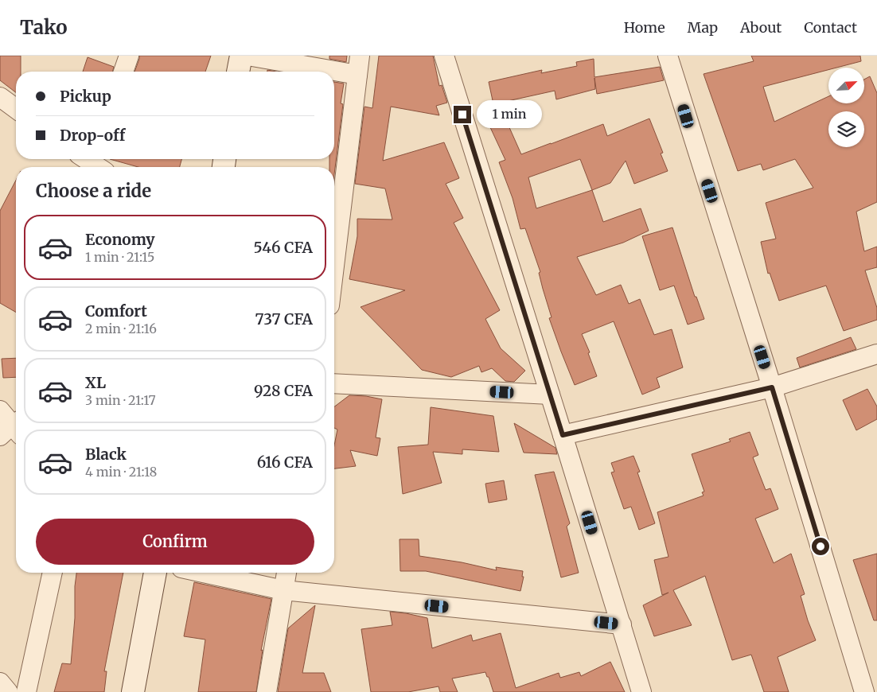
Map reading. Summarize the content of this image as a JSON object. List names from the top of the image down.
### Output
{
  "north": "top right",
  "page": {
    "header": "Tako",
    "nav": [
      "Home",
      "Map",
      "About",
      "Contact"
    ],
    "banner": ["Pickup", "Drop-off"],
    "bubble": "1 min",
    "heading": "Choose a ride",
    "list": [
      {
        "name": "Economy",
        "note": "1 min · 21:15",
        "value": "546 CFA"
      },
      {
        "name": "Comfort",
        "note": "2 min · 21:16",
        "value": "737 CFA"
      },
      {
        "name": "XL",
        "note": "3 min · 21:17",
        "value": "928 CFA"
      },
      {
        "name": "Black",
        "note": "4 min · 21:18",
        "value": "616 CFA"
      }
    ],
    "buttons": "Confirm"
  }
}
